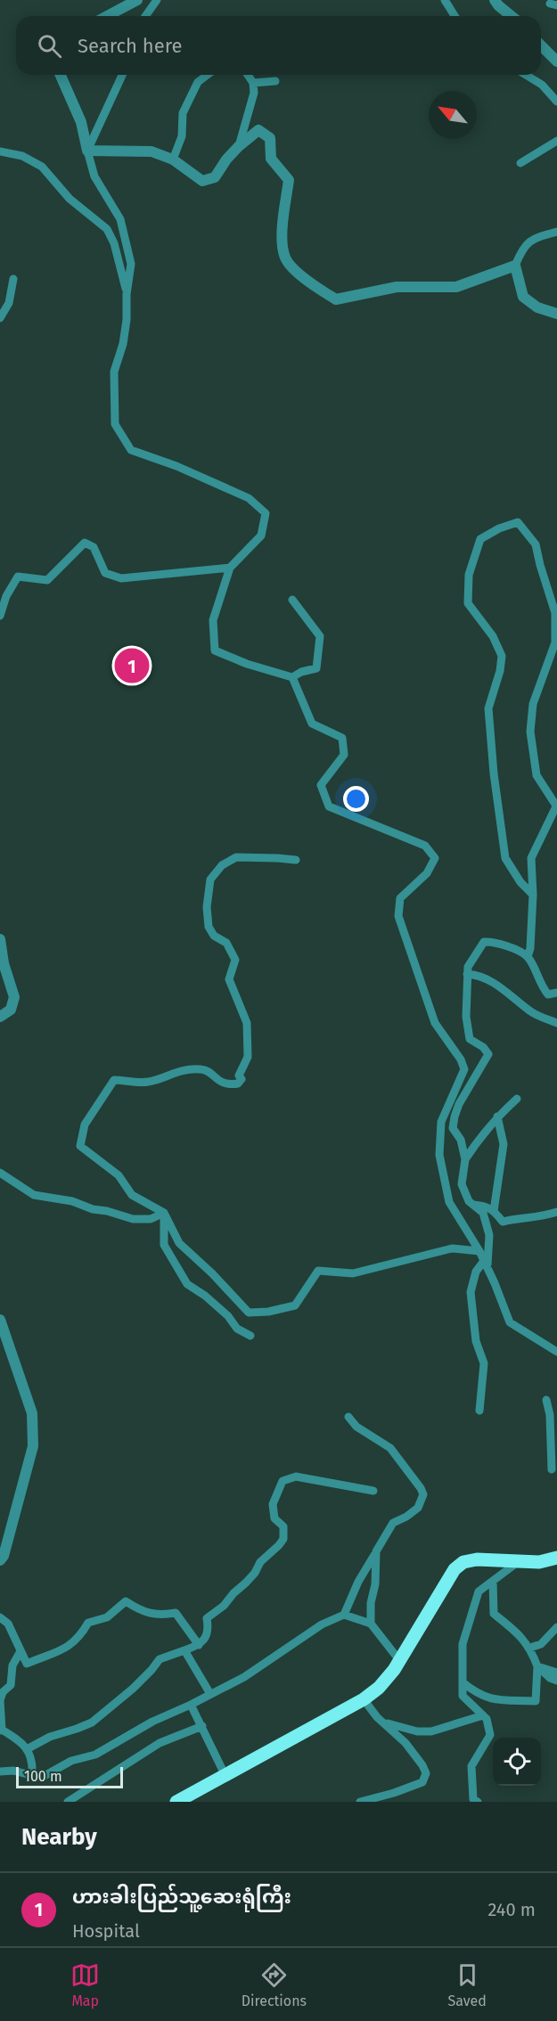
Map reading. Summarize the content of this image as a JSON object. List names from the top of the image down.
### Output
{
  "scale_bar": "100 m",
  "north": "top left",
  "page": {
    "search": "Search here",
    "pins": "1",
    "scale": "100 m",
    "heading": "Nearby",
    "list": [
      {
        "mark": "1",
        "name": "ဟားခါးပြည်သူ့ဆေးရုံကြီး",
        "note": "Hospital",
        "value": "240 m"
      }
    ],
    "nav": ["Map", "Directions", "Saved"]
  }
}
